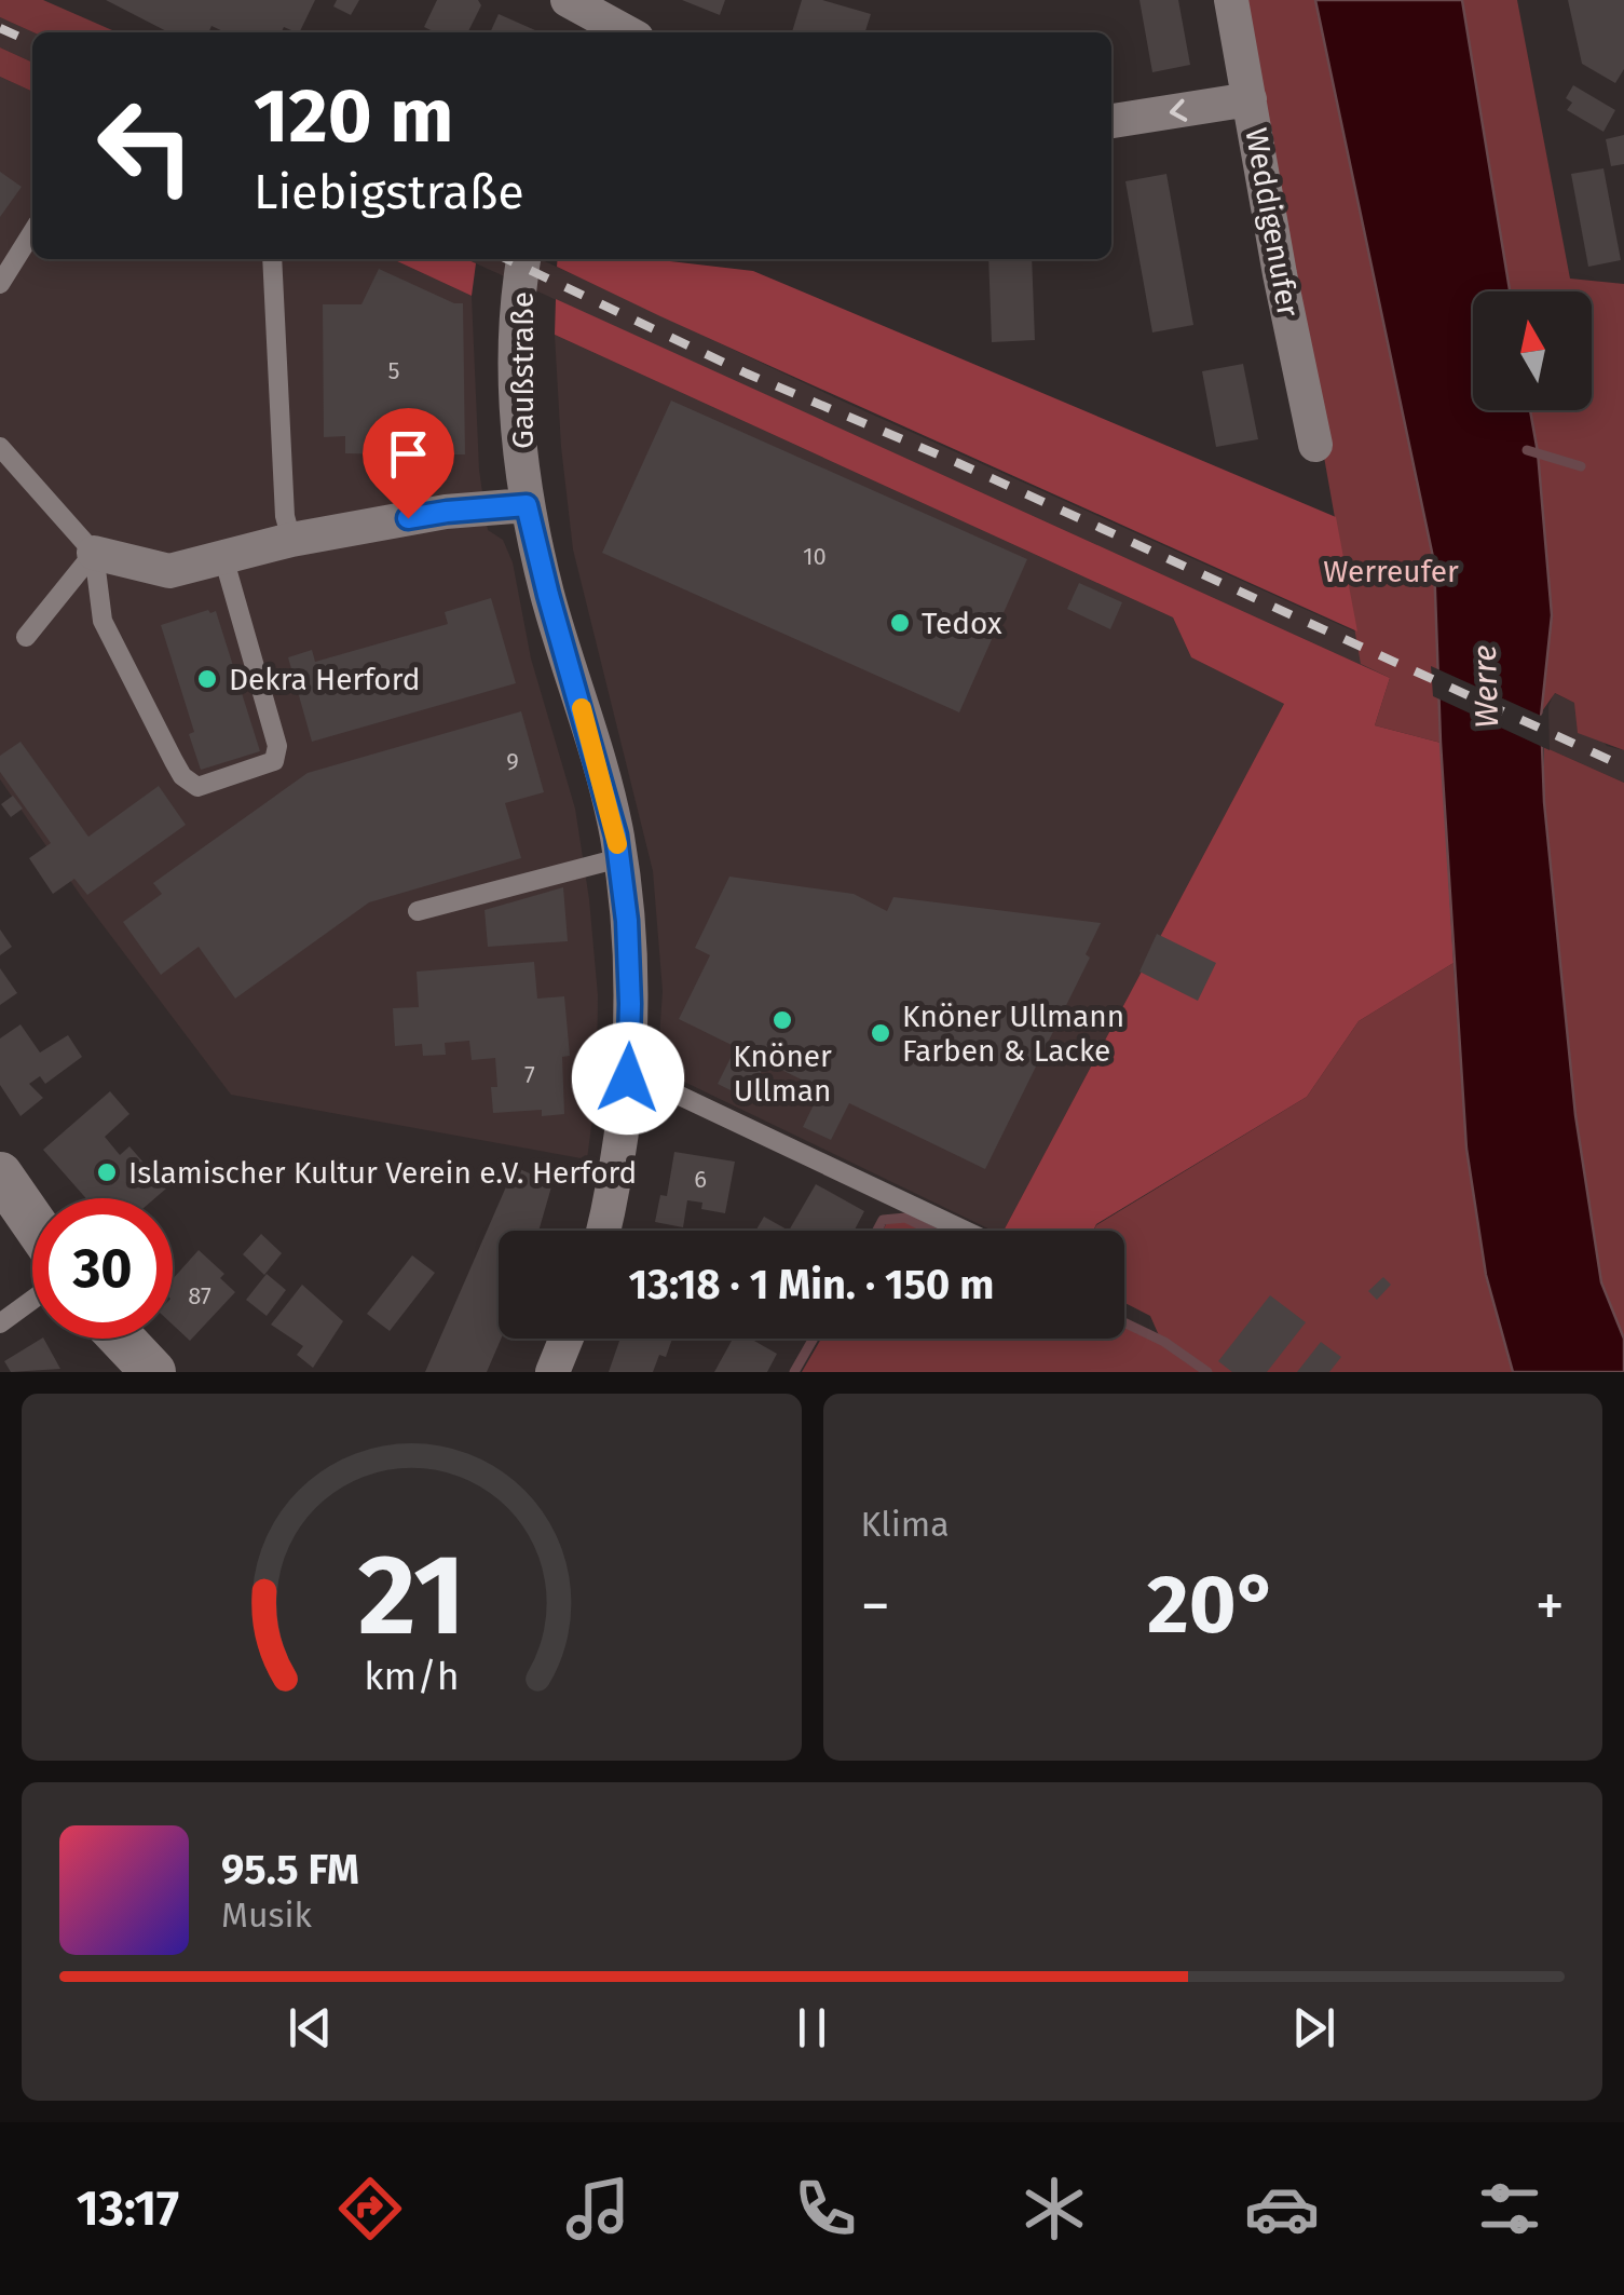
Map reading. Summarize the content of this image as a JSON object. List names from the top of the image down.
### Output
{
  "streets": {
    "street": ["Weddigenufer", "Gaußstraße"]
  },
  "water": ["Werre"],
  "parks": ["Werreufer"],
  "places": [
    "Tedox",
    "Dekra Herford",
    "Knöner Ullman",
    "Knöner Ullmann Farben & Lacke",
    "Islamischer Kultur Verein e.V. Herford"
  ],
  "house_numbers": [
    "5",
    "10",
    "9",
    "7",
    "6",
    "87"
  ],
  "north": "top",
  "page": {
    "turn": ["120 m", "Liebigstraße"],
    "limit": "30",
    "trip": "13:18 · 1 Min. · 150 m",
    "tile": "Klima",
    "heat": ["−", "20°", "+"],
    "song": ["95.5 FM", "Musik"],
    "tabs": "13:17",
    "gauge": ["21", "km/h"]
  }
}
